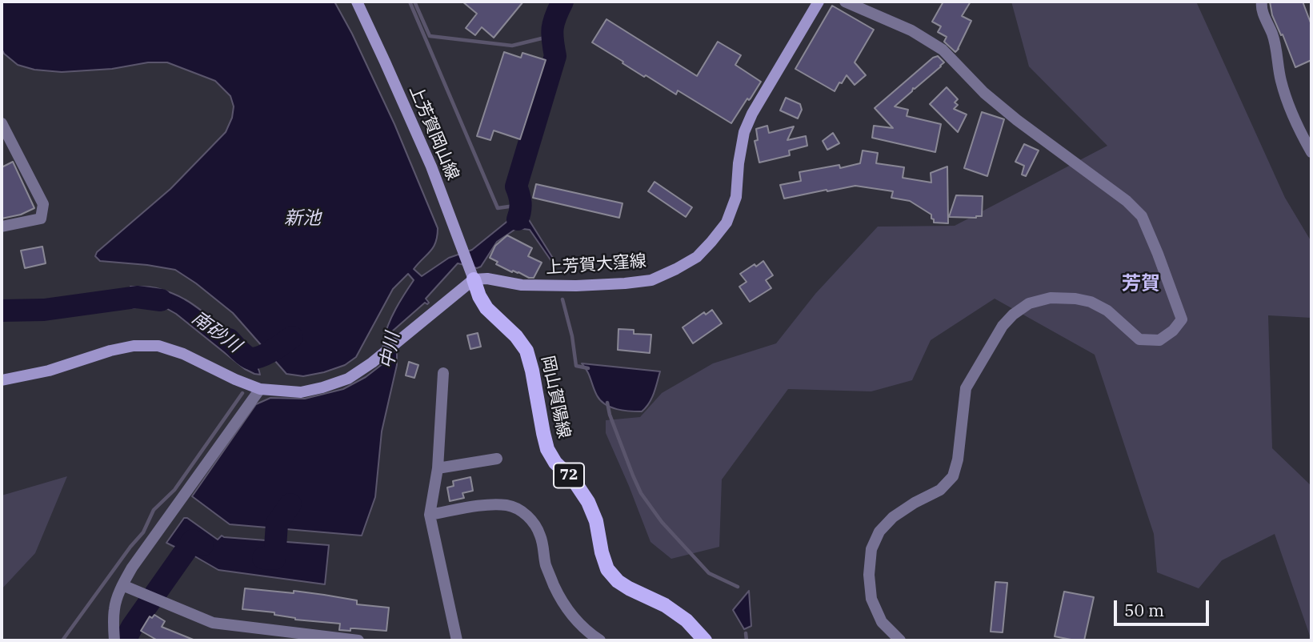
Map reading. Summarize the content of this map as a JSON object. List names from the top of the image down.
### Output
{
  "streets": {
    "main road": [
      "上芳賀岡山線",
      "上芳賀大窪線",
      "岡山賀陽線",
      "72"
    ]
  },
  "crossings": [
    ["上芳賀岡山線", "上芳賀大窪線"],
    ["上芳賀岡山線", "岡山賀陽線"],
    ["上芳賀大窪線", "岡山賀陽線"]
  ],
  "districts": ["芳賀"],
  "water": ["新池", "南砂川", "中川"],
  "scale_bar": "50 m"
}
